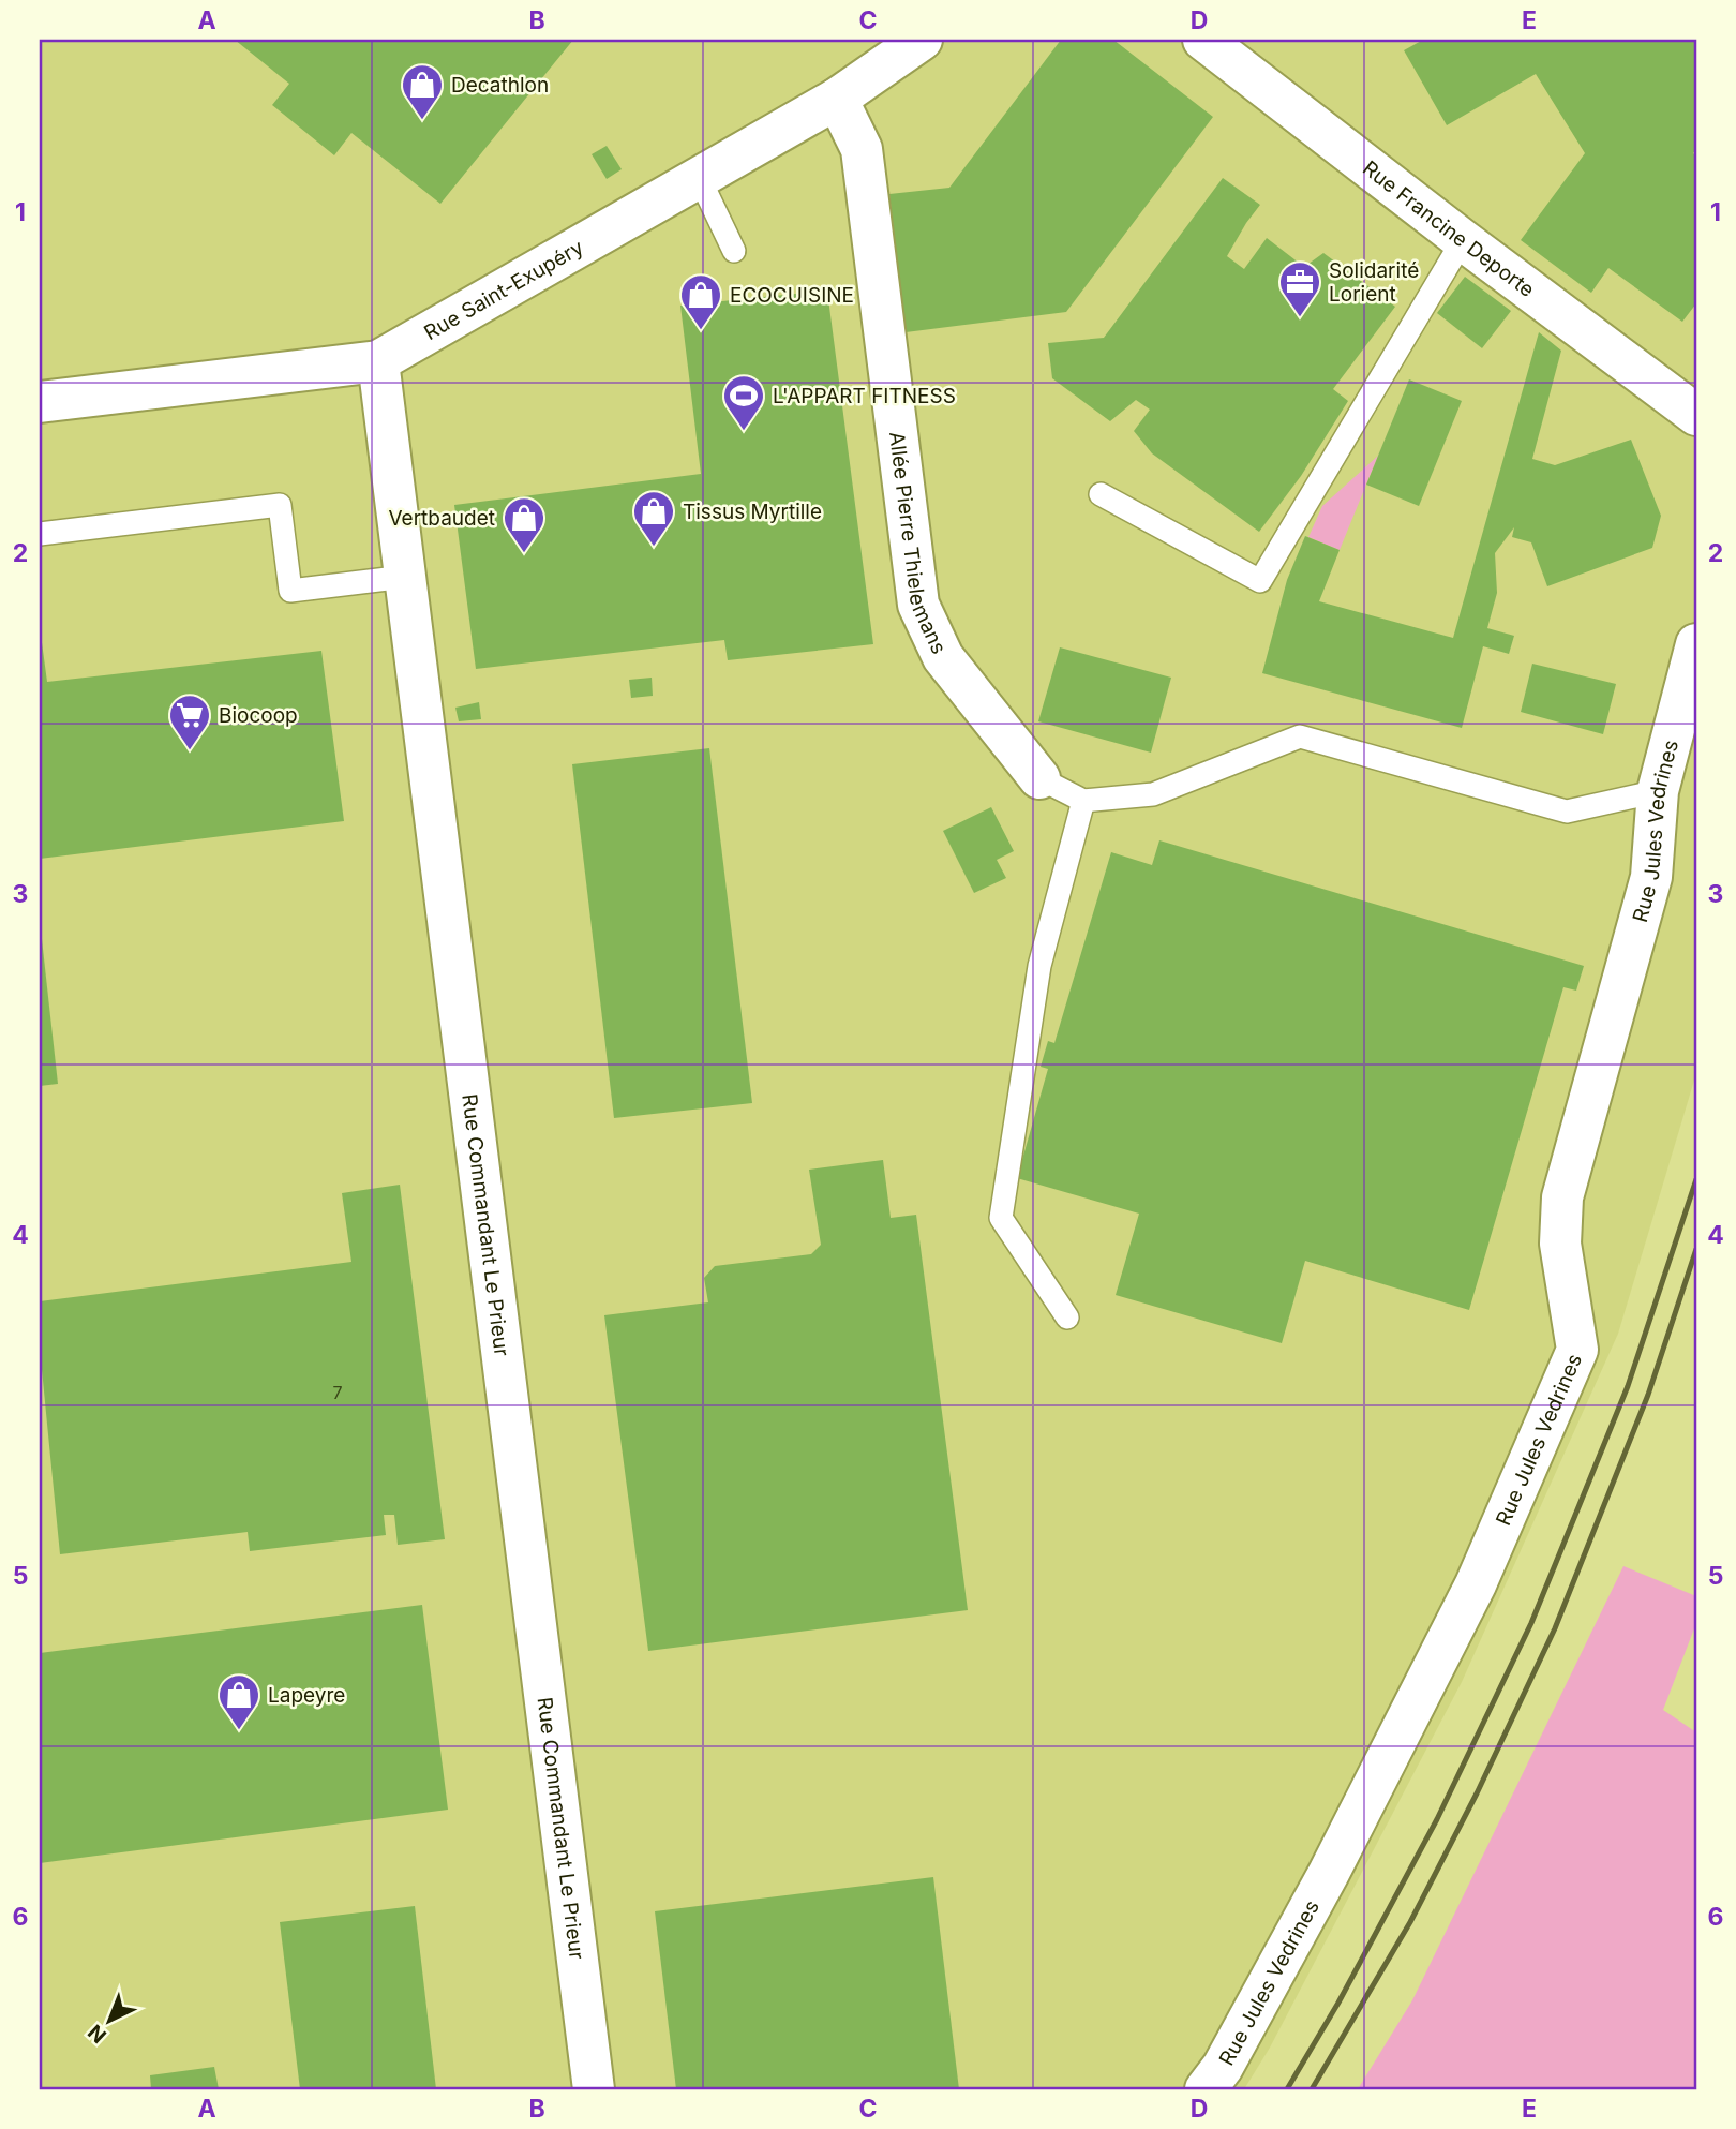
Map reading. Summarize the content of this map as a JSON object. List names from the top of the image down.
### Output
{
  "streets": {
    "street": [
      "Rue Francine Deporte",
      "Rue Saint-Exupéry",
      "Allée Pierre Thielemans",
      "Rue Jules Vedrines",
      "Rue Commandant Le Prieur"
    ]
  },
  "crossings": [
    ["Rue Saint-Exupéry", "Allée Pierre Thielemans"],
    ["Rue Saint-Exupéry", "Rue Commandant Le Prieur"]
  ],
  "places": {
    "shop": [
      "Decathlon",
      "ECOCUISINE",
      "Tissus Myrtille",
      "Vertbaudet",
      "Lapeyre"
    ],
    "office": ["Solidarité Lorient"],
    "sports": ["L'APPART FITNESS"],
    "supermarket": ["Biocoop"]
  },
  "house_numbers": ["7"],
  "north": "bottom left",
  "grid": {
    "columns": [
      "A",
      "B",
      "C",
      "D",
      "E"
    ],
    "rows": [
      "1",
      "2",
      "3",
      "4",
      "5",
      "6"
    ]
  }
}
